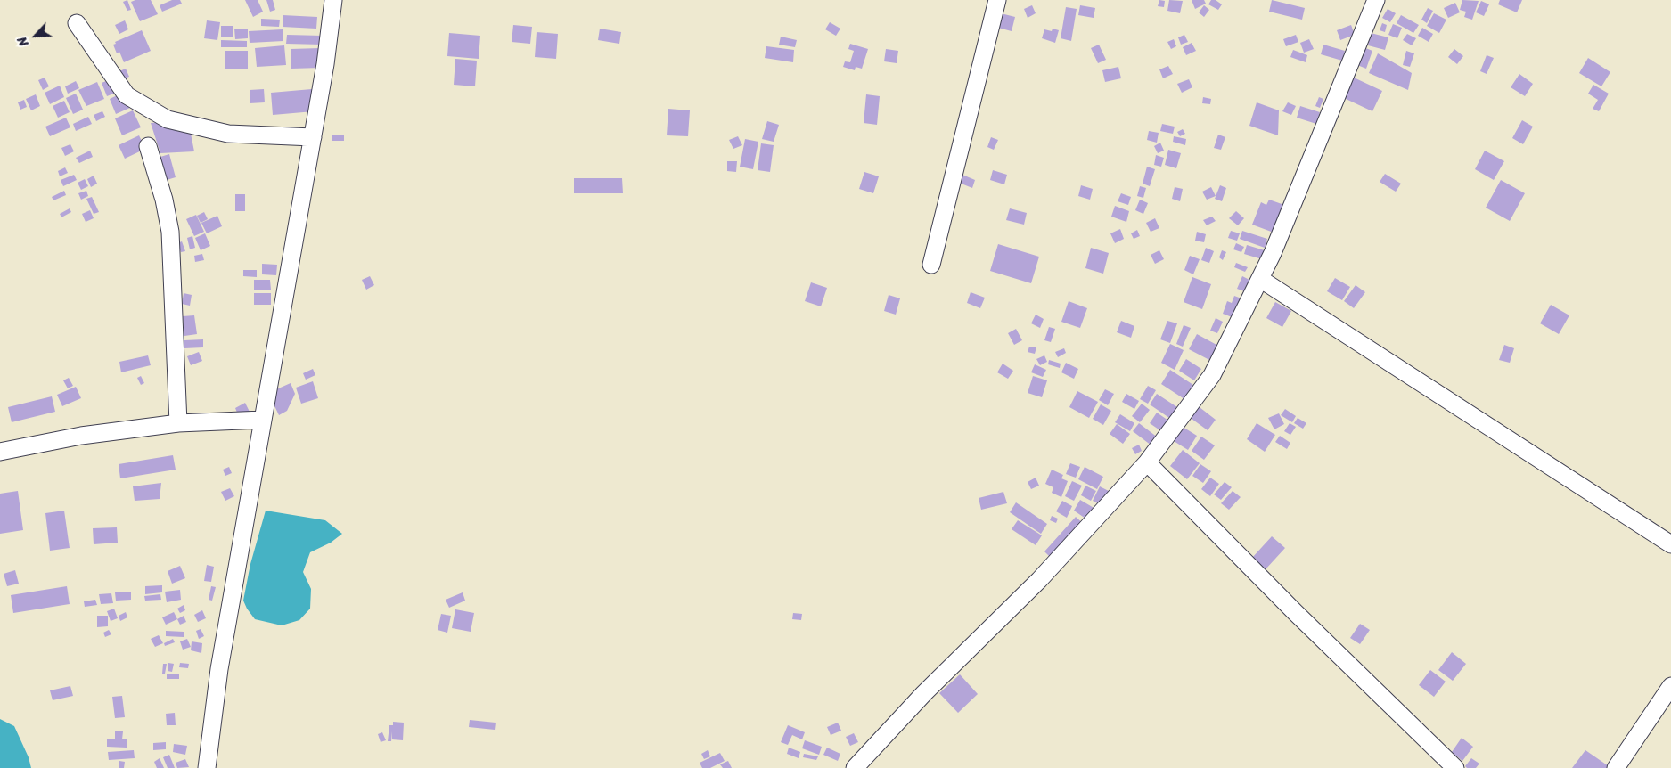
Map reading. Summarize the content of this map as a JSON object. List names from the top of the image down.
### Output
{
  "north": "bottom left"
}
